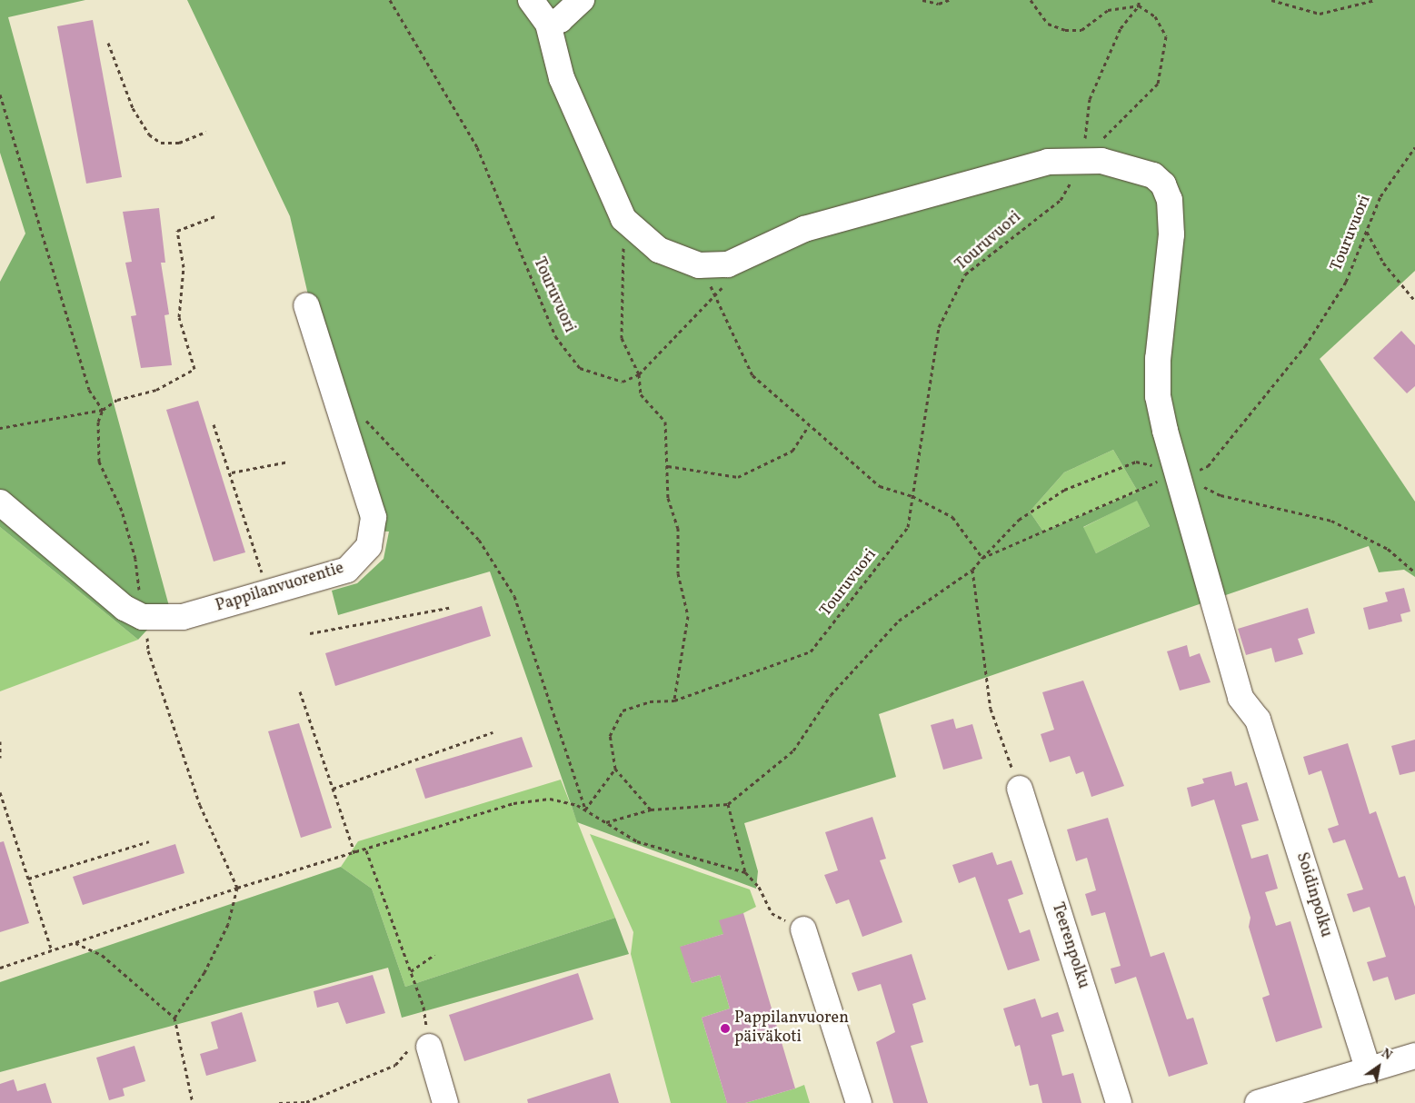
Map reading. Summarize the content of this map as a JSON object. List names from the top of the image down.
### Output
{
  "streets": {
    "street": ["Pappilanvuorentie", "Soidinpolku", "Teerenpolku"],
    "path": ["Touruvuori"]
  },
  "crossings": [
    ["Touruvuori", "Soidinpolku"]
  ],
  "places": ["Pappilanvuoren päiväkoti"],
  "north": "top right"
}
